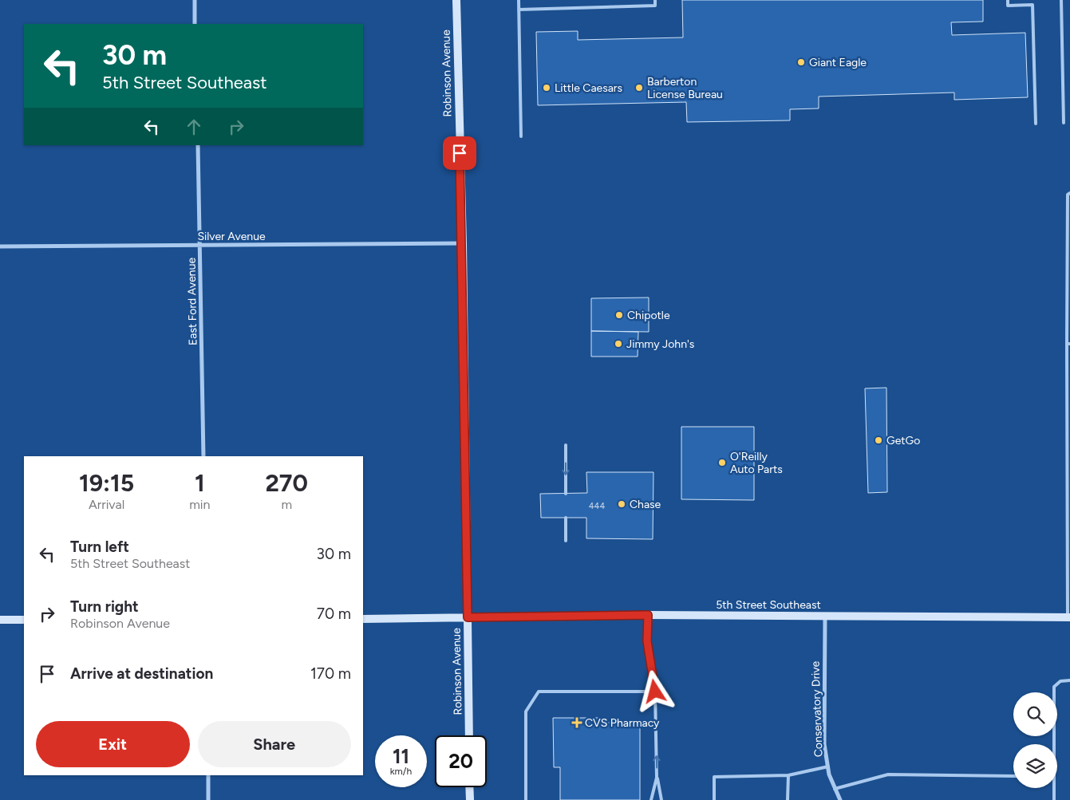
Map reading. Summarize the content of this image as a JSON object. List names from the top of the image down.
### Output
{
  "streets": {
    "main road": ["Robinson Avenue", "5th Street Southeast"],
    "street": ["Silver Avenue", "East Ford Avenue", "Conservatory Drive"]
  },
  "crossings": [
    ["Robinson Avenue", "Silver Avenue"],
    ["Robinson Avenue", "5th Street Southeast"],
    ["Silver Avenue", "East Ford Avenue"],
    ["5th Street Southeast", "Conservatory Drive"]
  ],
  "places": {
    "other": [
      "Giant Eagle",
      "Little Caesars",
      "Barberton License Bureau",
      "Chipotle",
      "Jimmy John's",
      "GetGo",
      "O'Reilly Auto Parts",
      "Chase"
    ],
    "health": ["CVS Pharmacy"]
  },
  "house_numbers": ["444"],
  "page": {
    "turn": ["30 m", "5th Street Southeast"],
    "eta": [
      "19:15",
      "Arrival",
      "1",
      "min",
      "270",
      "m"
    ],
    "list": [
      {
        "name": "Turn left",
        "note": "5th Street Southeast",
        "value": "30 m"
      },
      {
        "name": "Turn right",
        "note": "Robinson Avenue",
        "value": "70 m"
      },
      {
        "name": "Arrive at destination",
        "value": "170 m"
      }
    ],
    "buttons": ["Exit", "Share"],
    "speed": "11 km/h",
    "limit": "20"
  }
}
